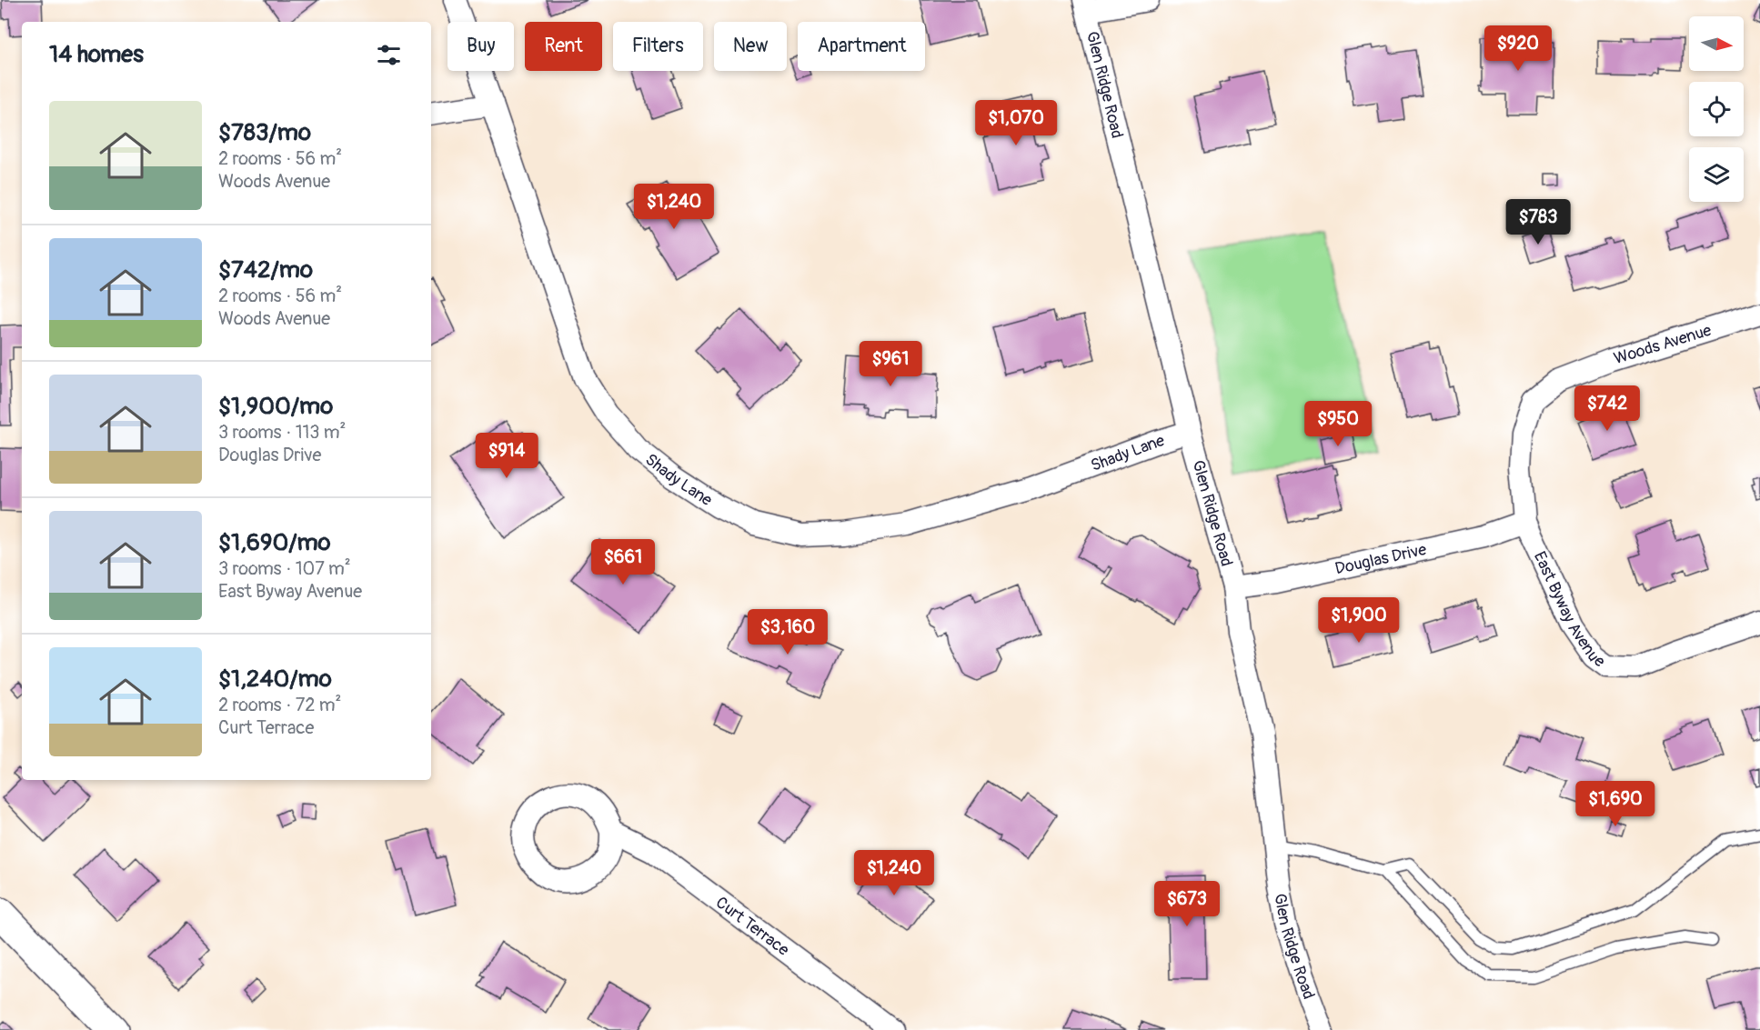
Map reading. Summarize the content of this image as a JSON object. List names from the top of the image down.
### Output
{
  "streets": {
    "street": [
      "Glen Ridge Road",
      "Woods Avenue",
      "Shady Lane",
      "Douglas Drive",
      "East Byway Avenue",
      "Curt Terrace"
    ]
  },
  "crossings": [
    ["Glen Ridge Road", "Shady Lane"],
    ["Glen Ridge Road", "Douglas Drive"],
    ["Woods Avenue", "Douglas Drive"],
    ["Woods Avenue", "East Byway Avenue"],
    ["Douglas Drive", "East Byway Avenue"]
  ],
  "north": "right",
  "page": {
    "chip": [
      "Buy",
      "Rent",
      "Filters",
      "New",
      "Apartment"
    ],
    "heading": "14 homes",
    "price": [
      "$920",
      "$1,070",
      "$1,240",
      "$783",
      "$961",
      "$742",
      "$950",
      "$914",
      "$661",
      "$1,900",
      "$3,160",
      "$1,690",
      "$1,240",
      "$673"
    ],
    "list": [
      {
        "name": "$783/mo",
        "note": "2 rooms · 56 m² · Woods Avenue"
      },
      {
        "name": "$742/mo",
        "note": "2 rooms · 56 m² · Woods Avenue"
      },
      {
        "name": "$1,900/mo",
        "note": "3 rooms · 113 m² · Douglas Drive"
      },
      {
        "name": "$1,690/mo",
        "note": "3 rooms · 107 m² · East Byway Avenue"
      },
      {
        "name": "$1,240/mo",
        "note": "2 rooms · 72 m² · Curt Terrace"
      }
    ]
  }
}
